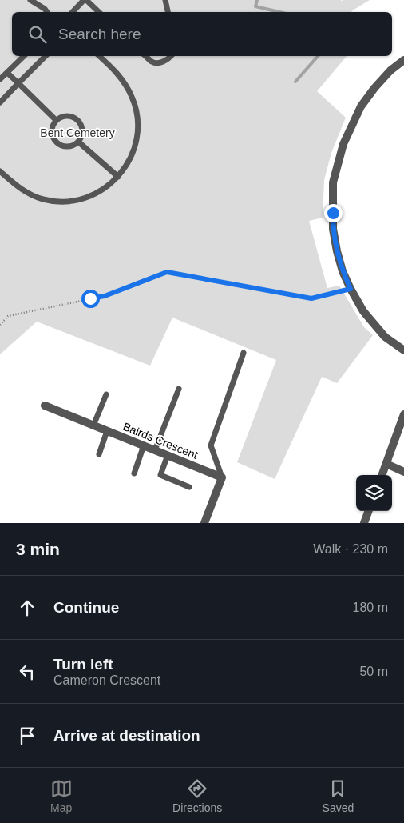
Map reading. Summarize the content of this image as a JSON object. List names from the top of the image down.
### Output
{
  "streets": {
    "street": ["Bairds Crescent"]
  },
  "parks": ["Bent Cemetery"],
  "page": {
    "search": "Search here",
    "heading": ["3 min", "Walk · 230 m"],
    "list": [
      ["Continue", "180 m"],
      ["Turn left", "Cameron Crescent", "50 m"],
      "Arrive at destination"
    ],
    "nav": ["Map", "Directions", "Saved"]
  }
}
